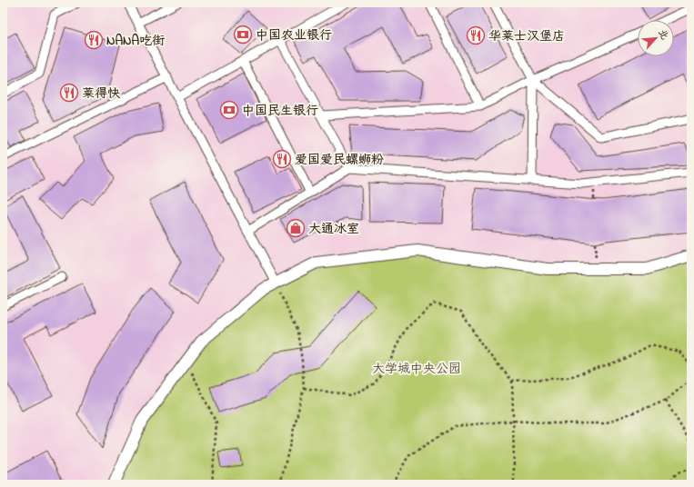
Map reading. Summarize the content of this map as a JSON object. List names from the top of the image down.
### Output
{
  "parks": ["大学城中央公园"],
  "places": {
    "bank": ["中国农业银行", "中国民生银行"],
    "restaurant": [
      "华莱士汉堡店",
      "NANA吃街",
      "莱得快",
      "爱国爱民螺蛳粉"
    ],
    "shop": ["大通冰室"]
  },
  "north": "top right"
}
